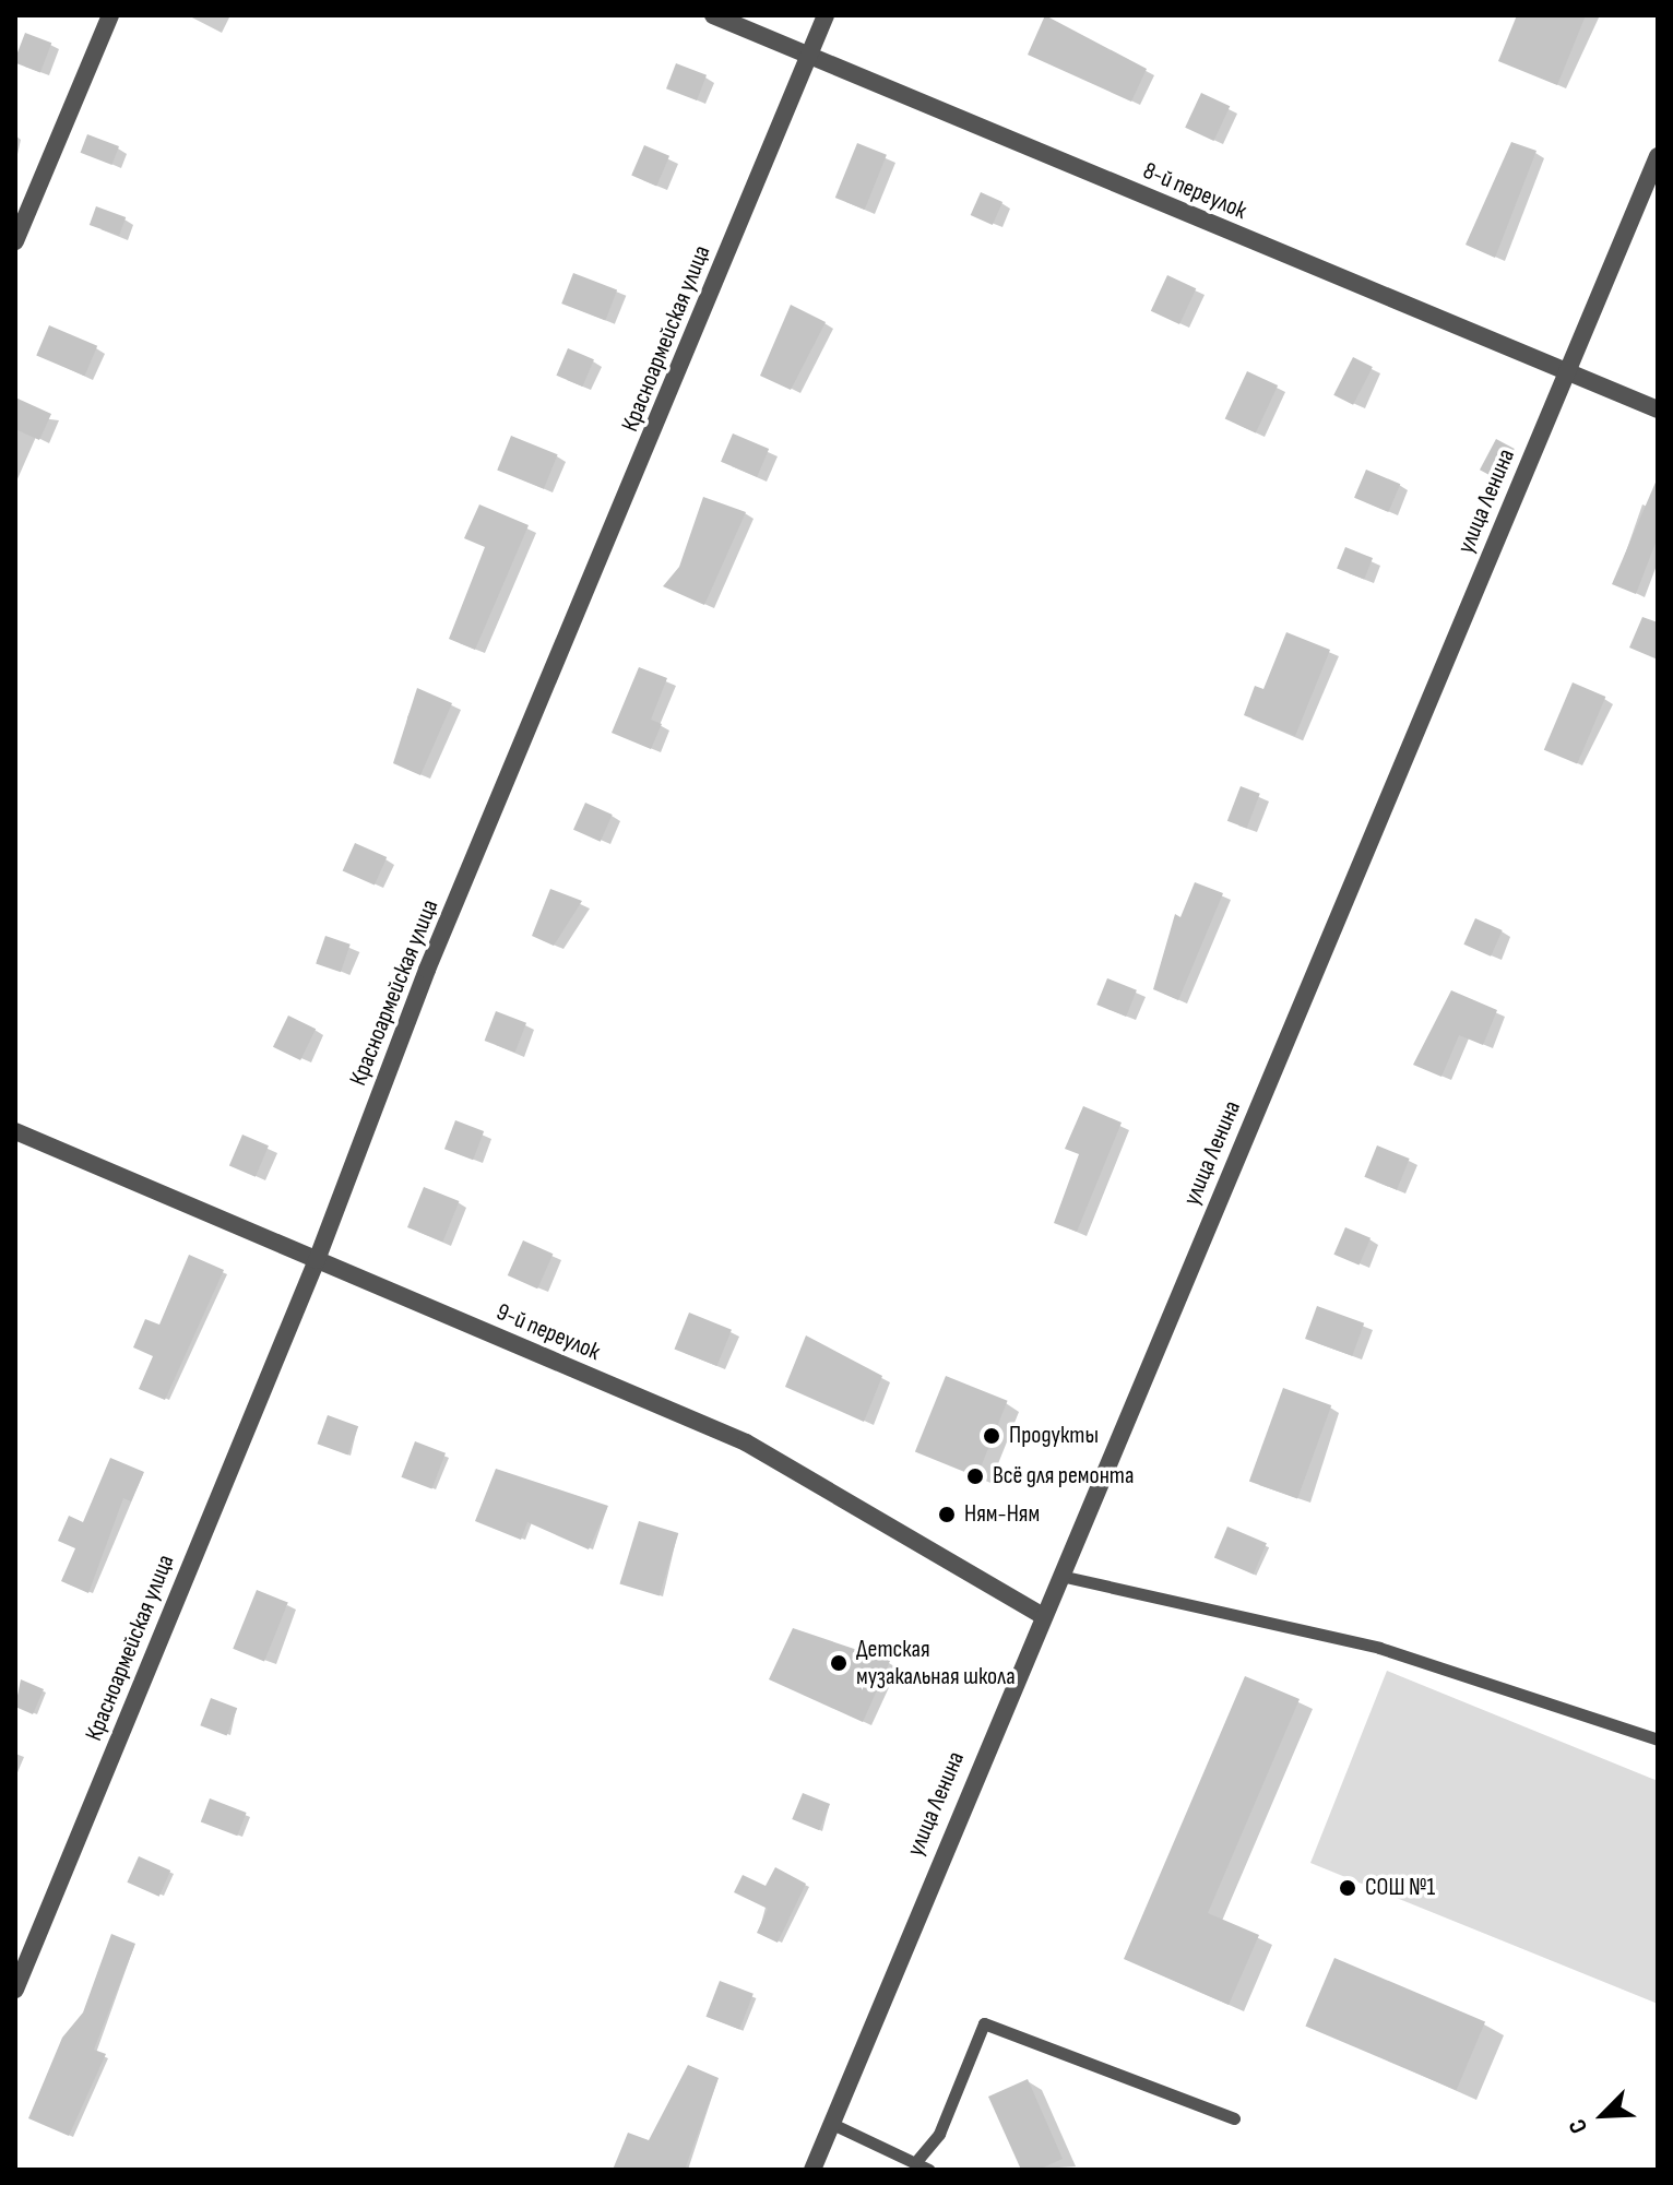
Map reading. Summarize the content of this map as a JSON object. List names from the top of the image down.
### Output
{
  "streets": {
    "street": [
      "8-й переулок",
      "Красноармейская улица",
      "улица Ленина",
      "9-й переулок"
    ]
  },
  "crossings": [
    ["8-й переулок", "Красноармейская улица"],
    ["8-й переулок", "улица Ленина"],
    ["Красноармейская улица", "9-й переулок"],
    ["улица Ленина", "9-й переулок"]
  ],
  "places": [
    "Продукты",
    "Всё для ремонта",
    "Ням-Ням",
    "Детская музакальная школа",
    "СОШ №1"
  ],
  "north": "bottom left"
}
